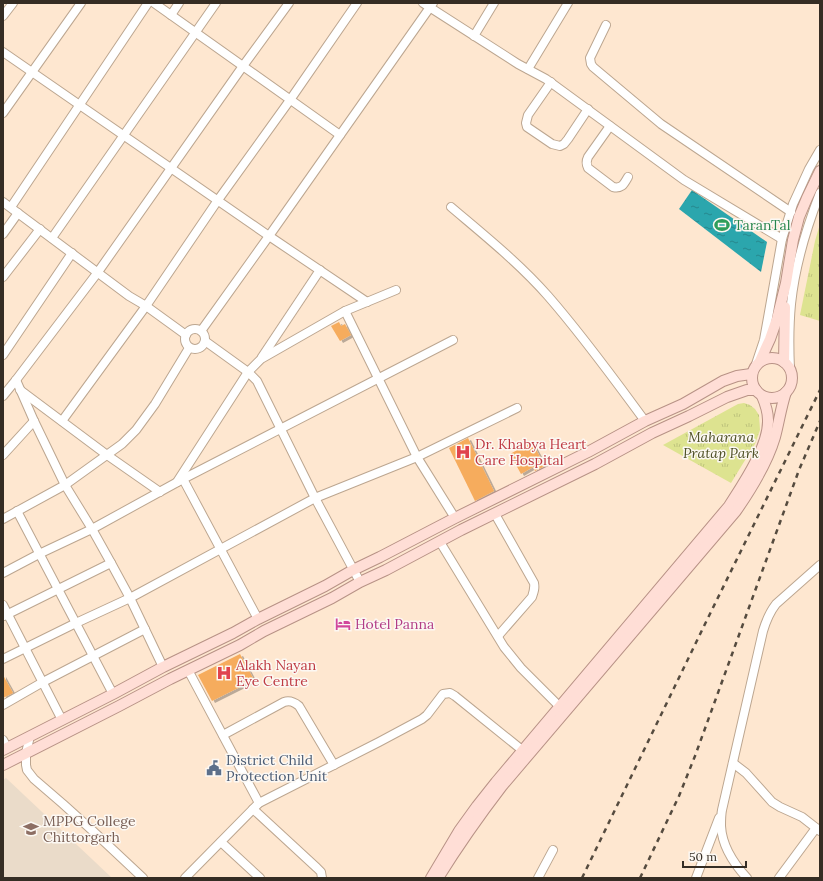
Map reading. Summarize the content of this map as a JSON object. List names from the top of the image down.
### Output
{
  "parks": ["Maharana Pratap Park"],
  "places": {
    "sports": ["TaranTal"],
    "hospital": ["Dr. Khabya Heart Care Hospital", "Alakh Nayan Eye Centre"],
    "hotel": ["Hotel Panna"],
    "public building": ["District Child Protection Unit"],
    "school or university": ["MPPG College Chittorgarh"]
  },
  "scale_bar": "50 m"
}
